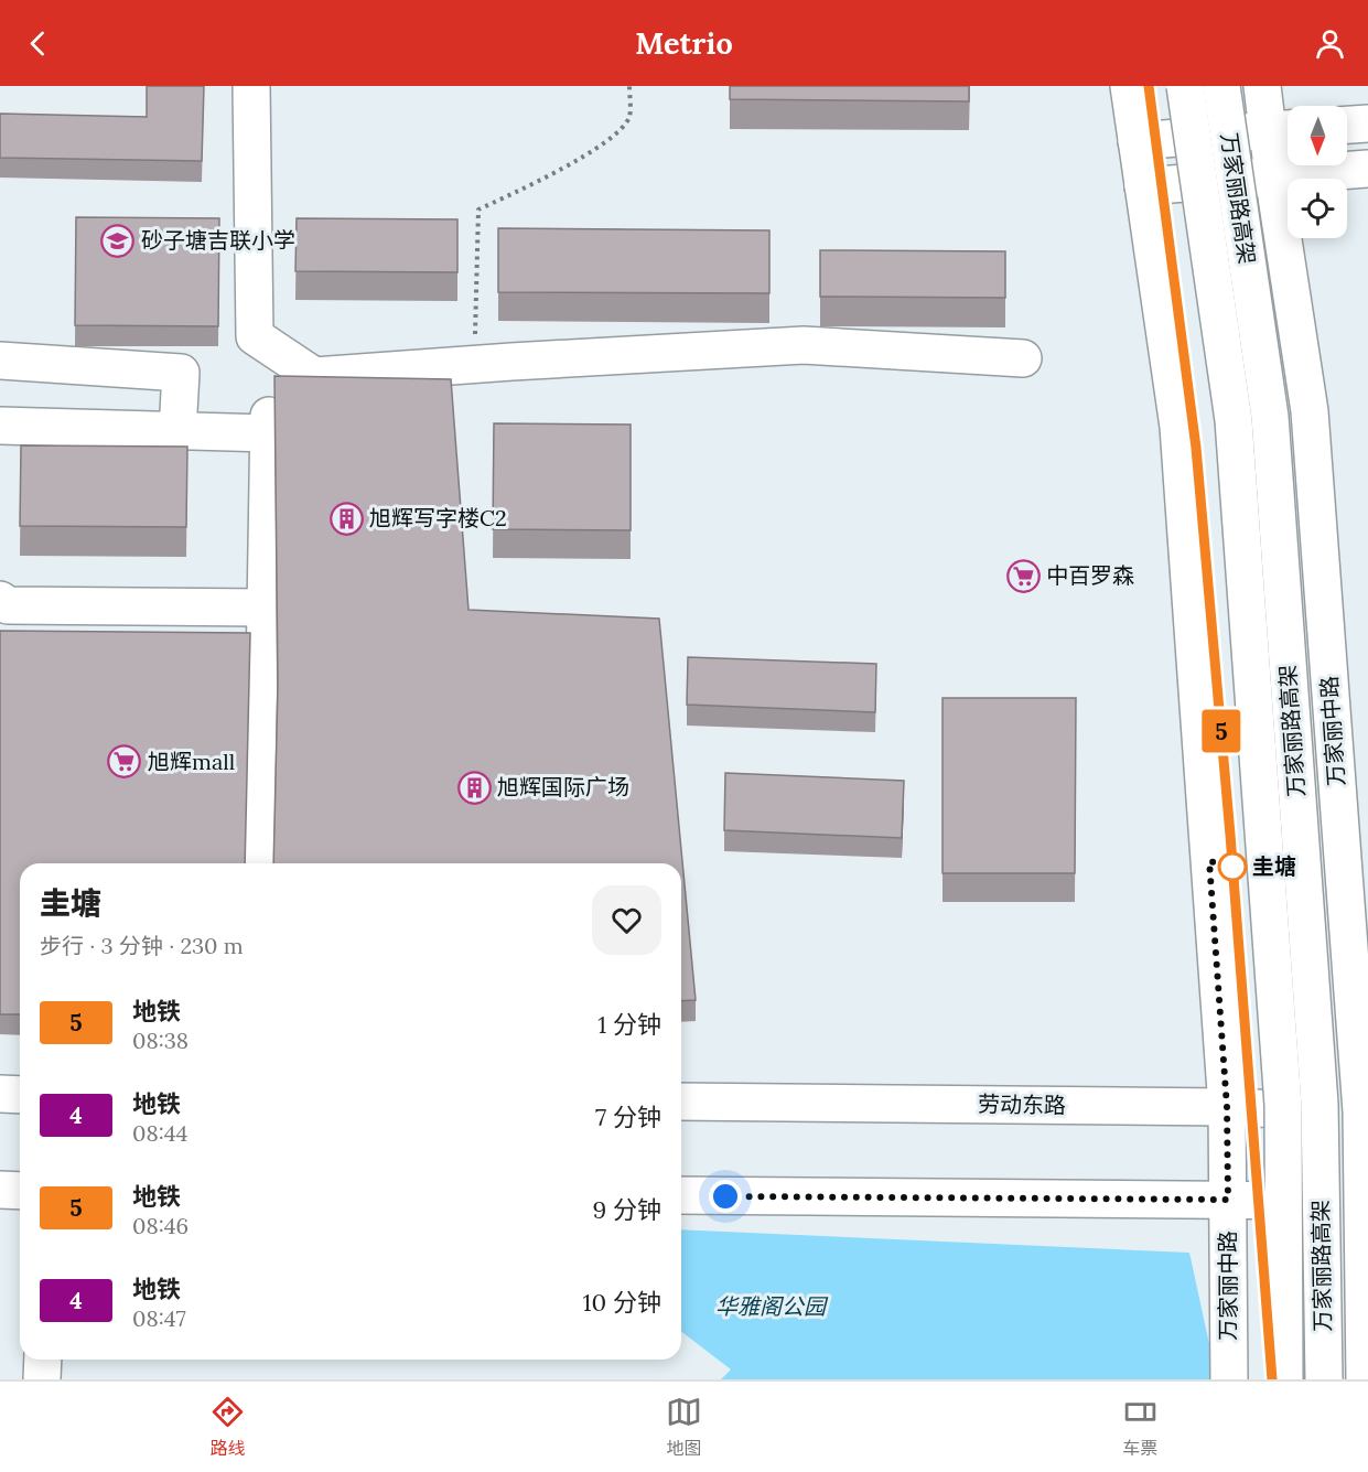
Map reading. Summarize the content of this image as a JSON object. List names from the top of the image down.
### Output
{
  "streets": {
    "main road": ["万家丽路高架", "万家丽中路", "劳动东路"]
  },
  "crossings": [
    ["万家丽中路", "劳动东路"]
  ],
  "parks": ["华雅阁公园"],
  "places": {
    "school or university": ["砂子塘吉联小学"],
    "building": ["旭辉写字楼C2", "旭辉国际广场"],
    "supermarket": ["中百罗森", "旭辉mall"],
    "other": ["圭塘"]
  },
  "lines": ["metro line 5"],
  "north": "bottom",
  "page": {
    "header": "Metrio",
    "on_map": "5",
    "heading": ["圭塘", "步行 · 3 分钟 · 230 m"],
    "list": [
      {
        "mark": "5",
        "name": "地铁",
        "note": "08:38",
        "value": "1 分钟"
      },
      {
        "mark": "4",
        "name": "地铁",
        "note": "08:44",
        "value": "7 分钟"
      },
      {
        "mark": "5",
        "name": "地铁",
        "note": "08:46",
        "value": "9 分钟"
      },
      {
        "mark": "4",
        "name": "地铁",
        "note": "08:47",
        "value": "10 分钟"
      }
    ],
    "tabs": ["路线", "地图", "车票"]
  }
}
